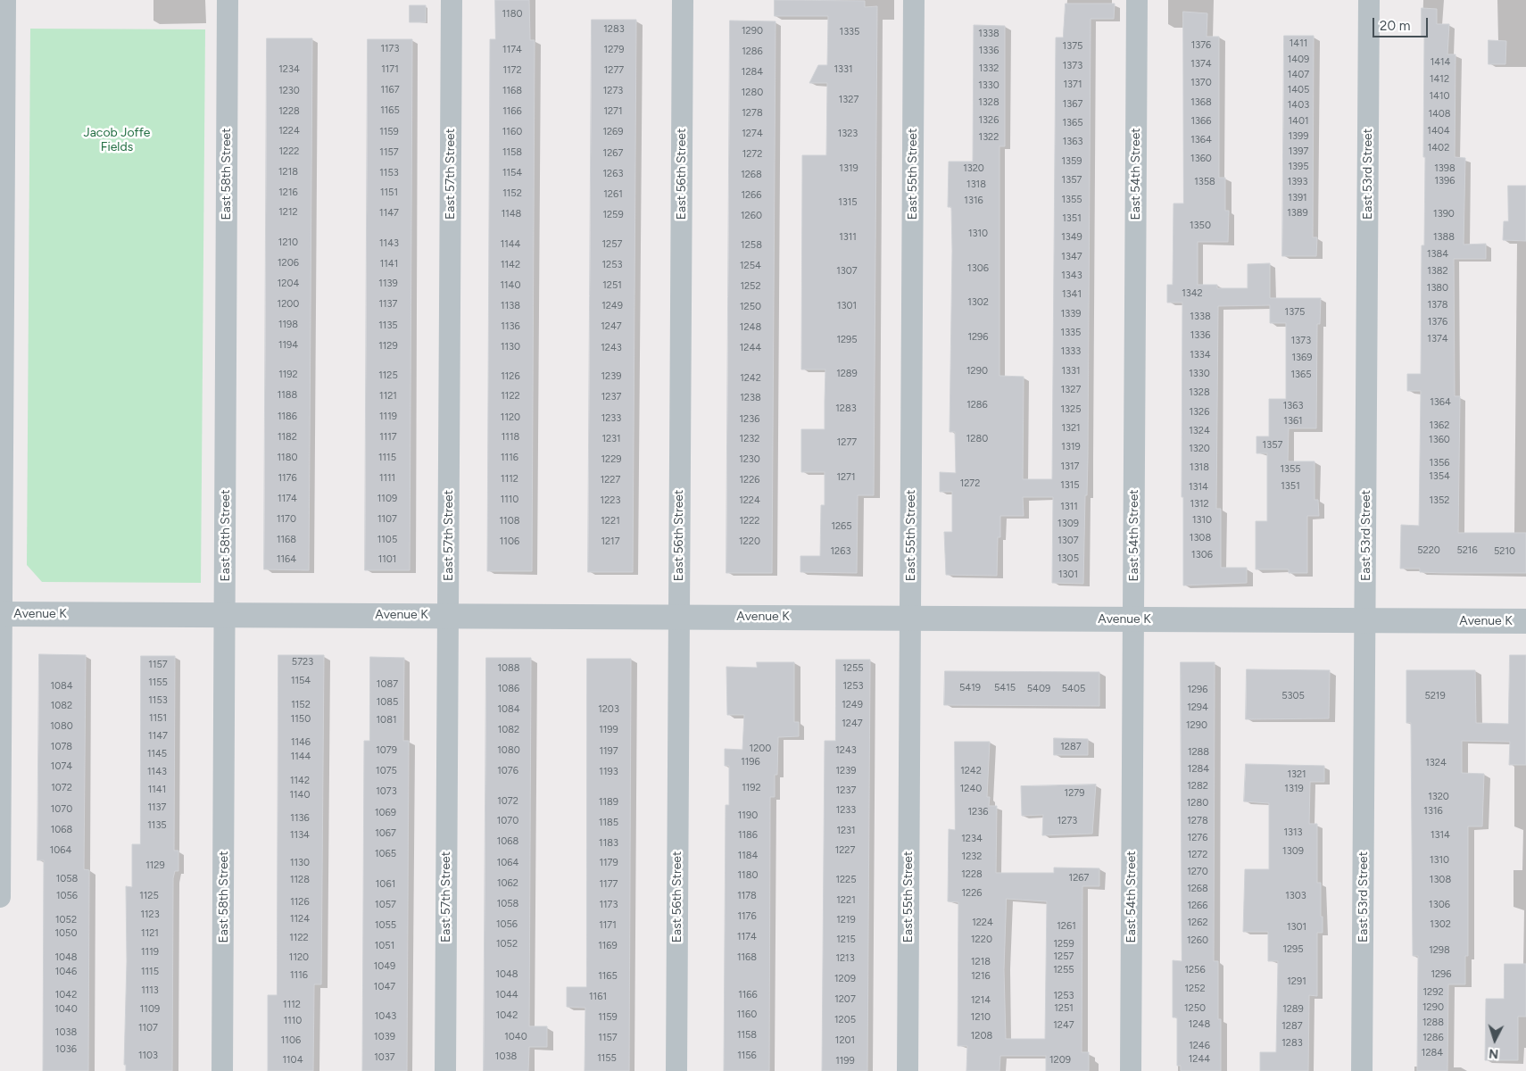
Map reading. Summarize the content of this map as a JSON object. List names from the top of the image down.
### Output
{
  "streets": {
    "street": [
      "East 58th Street",
      "East 57th Street",
      "East 56th Street",
      "East 55th Street",
      "East 54th Street",
      "East 53rd Street",
      "Avenue K"
    ]
  },
  "crossings": [
    ["East 58th Street", "Avenue K"],
    ["East 57th Street", "Avenue K"],
    ["East 56th Street", "Avenue K"],
    ["East 55th Street", "Avenue K"],
    ["East 54th Street", "Avenue K"],
    ["East 53rd Street", "Avenue K"]
  ],
  "parks": ["Jacob Joffe Fields"],
  "house_numbers": [
    "1180",
    "1283",
    "1290",
    "1335",
    "1338",
    "1411",
    "1376",
    "1375",
    "1173",
    "1174",
    "1279",
    "1336",
    "1286",
    "1409",
    "1414",
    "1374",
    "1373",
    "1332",
    "1234",
    "1171",
    "1331",
    "1172",
    "1277",
    "1284",
    "1407",
    "1412",
    "1370",
    "1371",
    "1330",
    "1167",
    "1405",
    "1230",
    "1168",
    "1273",
    "1280",
    "1410",
    "1327",
    "1328",
    "1368",
    "1367",
    "1403",
    "1165",
    "1228",
    "1166",
    "1271",
    "1278",
    "1408",
    "1326",
    "1366",
    "1401",
    "1365",
    "1224",
    "1404",
    "1159",
    "1160",
    "1269",
    "1274",
    "1323",
    "1399",
    "1322",
    "1364",
    "1363",
    "1402",
    "1222",
    "1397",
    "1157",
    "1158",
    "1267",
    "1272",
    "1360",
    "1359",
    "1395",
    "1319",
    "1320",
    "1398",
    "1218",
    "1153",
    "1154",
    "1263",
    "1268",
    "1357",
    "1396",
    "1358",
    "1393",
    "1318",
    "1216",
    "1151",
    "1152",
    "1261",
    "1266",
    "1391",
    "1355",
    "1316",
    "1315",
    "1212",
    "1147",
    "1389",
    "1148",
    "1390",
    "1259",
    "1260",
    "1351",
    "1350",
    "1310",
    "1311",
    "1349",
    "1388",
    "1210",
    "1143",
    "1144",
    "1257",
    "1258",
    "1384",
    "1347",
    "1206",
    "1141",
    "1142",
    "1253",
    "1254",
    "1306",
    "1307",
    "1382",
    "1343",
    "1204",
    "1139",
    "1140",
    "1251",
    "1252",
    "1380",
    "1342",
    "1341",
    "1302",
    "1200",
    "1137",
    "1378",
    "1138",
    "1249",
    "1301",
    "1250",
    "1375",
    "1339",
    "1338",
    "1376",
    "1198",
    "1135",
    "1136",
    "1247",
    "1248",
    "1335",
    "1336",
    "1296",
    "1374",
    "1295",
    "1373",
    "1194",
    "1129",
    "1130",
    "1243",
    "1244",
    "1333",
    "1334",
    "1369",
    "1290",
    "1331",
    "1289",
    "1330",
    "1192",
    "1365",
    "1125",
    "1126",
    "1239",
    "1242",
    "1327",
    "1328",
    "1188",
    "1121",
    "1122",
    "1237",
    "1238",
    "1364",
    "1286",
    "1363",
    "1283",
    "1325",
    "1326",
    "1186",
    "1119",
    "1120",
    "1233",
    "1236",
    "1361",
    "1362",
    "1321",
    "1324",
    "1182",
    "1117",
    "1118",
    "1231",
    "1232",
    "1280",
    "1360",
    "1277",
    "1357",
    "1319",
    "1320",
    "1180",
    "1115",
    "1116",
    "1229",
    "1230",
    "1356",
    "1317",
    "1318",
    "1355",
    "1354",
    "1271",
    "1176",
    "1111",
    "1112",
    "1227",
    "1226",
    "1272",
    "1315",
    "1351",
    "1314",
    "1174",
    "1109",
    "1110",
    "1223",
    "1224",
    "1352",
    "1312",
    "1311",
    "1170",
    "1107",
    "1310",
    "1108",
    "1221",
    "1222",
    "1309",
    "1265",
    "1308",
    "1168",
    "1105",
    "1307",
    "1106",
    "1217",
    "1220",
    "5220",
    "5216",
    "1263",
    "5210",
    "1306",
    "1305",
    "1164",
    "1101",
    "1301",
    "5723",
    "1157",
    "1088",
    "1255",
    "1154",
    "1155",
    "1087",
    "1084",
    "1253",
    "5419",
    "5415",
    "1086",
    "5409",
    "5405",
    "1296",
    "5305",
    "5219",
    "1153",
    "1085",
    "1152",
    "1249",
    "1082",
    "1294",
    "1084",
    "1203",
    "1151",
    "1150",
    "1081",
    "1247",
    "1290",
    "1080",
    "1082",
    "1199",
    "1147",
    "1146",
    "1078",
    "1287",
    "1200",
    "1079",
    "1080",
    "1243",
    "1197",
    "1288",
    "1145",
    "1144",
    "1196",
    "1324",
    "1074",
    "1284",
    "1075",
    "1076",
    "1239",
    "1242",
    "1143",
    "1193",
    "1321",
    "1142",
    "1282",
    "1072",
    "1192",
    "1240",
    "1319",
    "1141",
    "1237",
    "1073",
    "1279",
    "1140",
    "1320",
    "1072",
    "1189",
    "1280",
    "1137",
    "1070",
    "1233",
    "1316",
    "1236",
    "1069",
    "1190",
    "1136",
    "1070",
    "1273",
    "1278",
    "1185",
    "1135",
    "1068",
    "1231",
    "1313",
    "1067",
    "1134",
    "1186",
    "1314",
    "1276",
    "1234",
    "1068",
    "1183",
    "1064",
    "1227",
    "1309",
    "1065",
    "1272",
    "1184",
    "1232",
    "1310",
    "1130",
    "1064",
    "1179",
    "1129",
    "1270",
    "1228",
    "1180",
    "1267",
    "1058",
    "1128",
    "1225",
    "1308",
    "1062",
    "1061",
    "1177",
    "1268",
    "1226",
    "1056",
    "1125",
    "1178",
    "1303",
    "1221",
    "1126",
    "1058",
    "1057",
    "1173",
    "1306",
    "1266",
    "1123",
    "1176",
    "1124",
    "1052",
    "1219",
    "1224",
    "1262",
    "1056",
    "1302",
    "1055",
    "1171",
    "1261",
    "1301",
    "1050",
    "1121",
    "1174",
    "1122",
    "1215",
    "1220",
    "1260",
    "1052",
    "1259",
    "1051",
    "1169",
    "1295",
    "1298",
    "1119",
    "1257",
    "1048",
    "1120",
    "1168",
    "1213",
    "1218",
    "1049",
    "1255",
    "1256",
    "1046",
    "1115",
    "1048",
    "1296",
    "1116",
    "1165",
    "1216",
    "1209",
    "1291",
    "1047",
    "1252",
    "1113",
    "1292",
    "1042",
    "1044",
    "1166",
    "1253",
    "1161",
    "1207",
    "1214",
    "1112",
    "1290",
    "1251",
    "1250",
    "1040",
    "1109",
    "1289",
    "1160",
    "1042",
    "1043",
    "1159",
    "1210",
    "1205",
    "1110",
    "1288",
    "1248",
    "1247",
    "1287",
    "1107",
    "1038",
    "1158",
    "1208",
    "1039",
    "1040",
    "1157",
    "1286",
    "1106",
    "1201",
    "1283",
    "1246",
    "1036",
    "1284",
    "1103",
    "1156",
    "1038",
    "1037",
    "1155",
    "1244",
    "1104",
    "1209",
    "1199"
  ],
  "scale_bar": "20 m",
  "north": "bottom"
}
